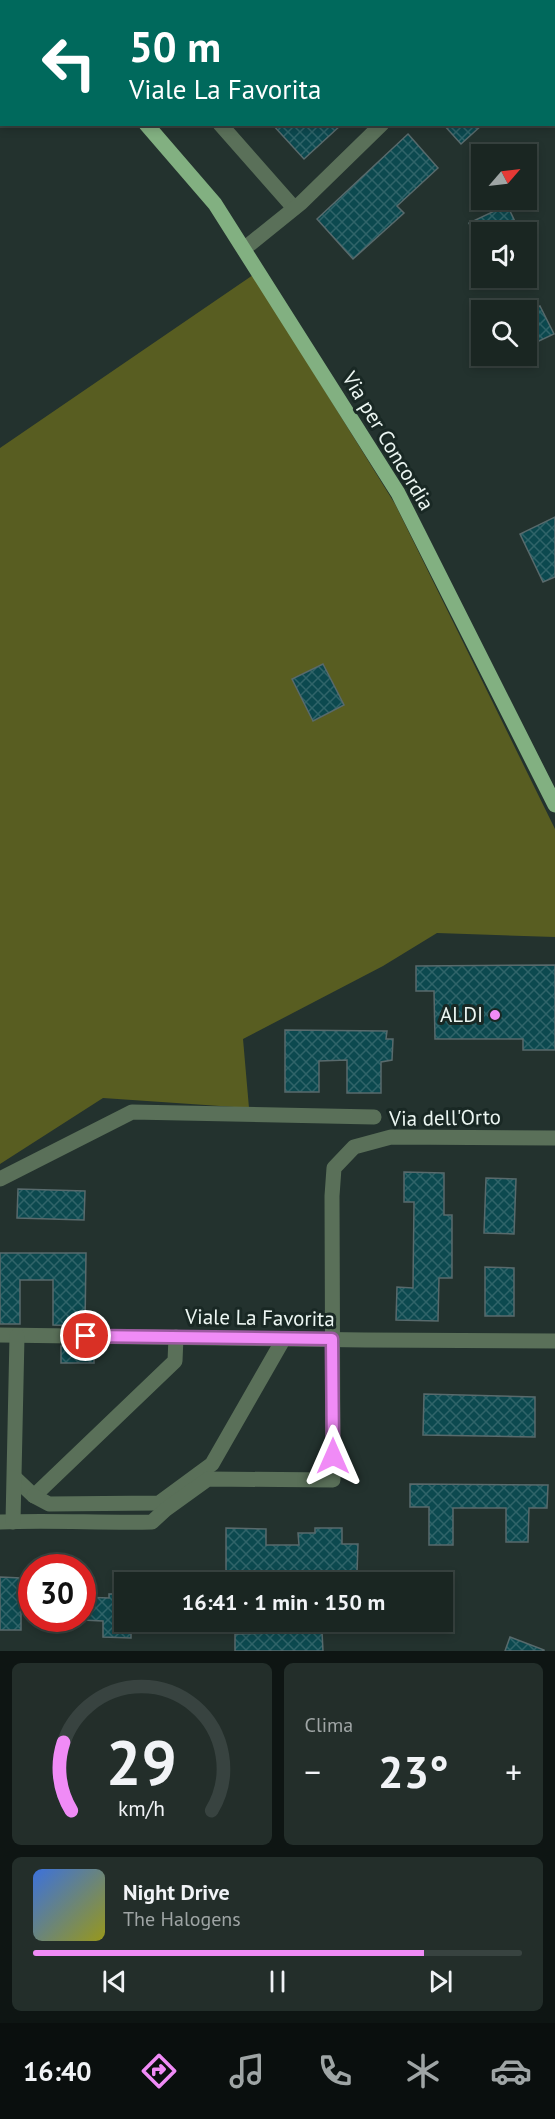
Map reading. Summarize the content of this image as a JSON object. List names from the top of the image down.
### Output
{
  "streets": {
    "main road": ["Via per Concordia"],
    "street": ["Via dell'Orto", "Viale La Favorita"]
  },
  "crossings": [
    ["Via dell'Orto", "Viale La Favorita"]
  ],
  "places": ["ALDI"],
  "north": "top right",
  "page": {
    "turn": ["50 m", "Viale La Favorita"],
    "limit": "30",
    "trip": "16:41 · 1 min · 150 m",
    "tile": "Clima",
    "heat": ["−", "23°", "+"],
    "song": ["Night Drive", "The Halogens"],
    "tabs": "16:40",
    "gauge": ["29", "km/h"]
  }
}
